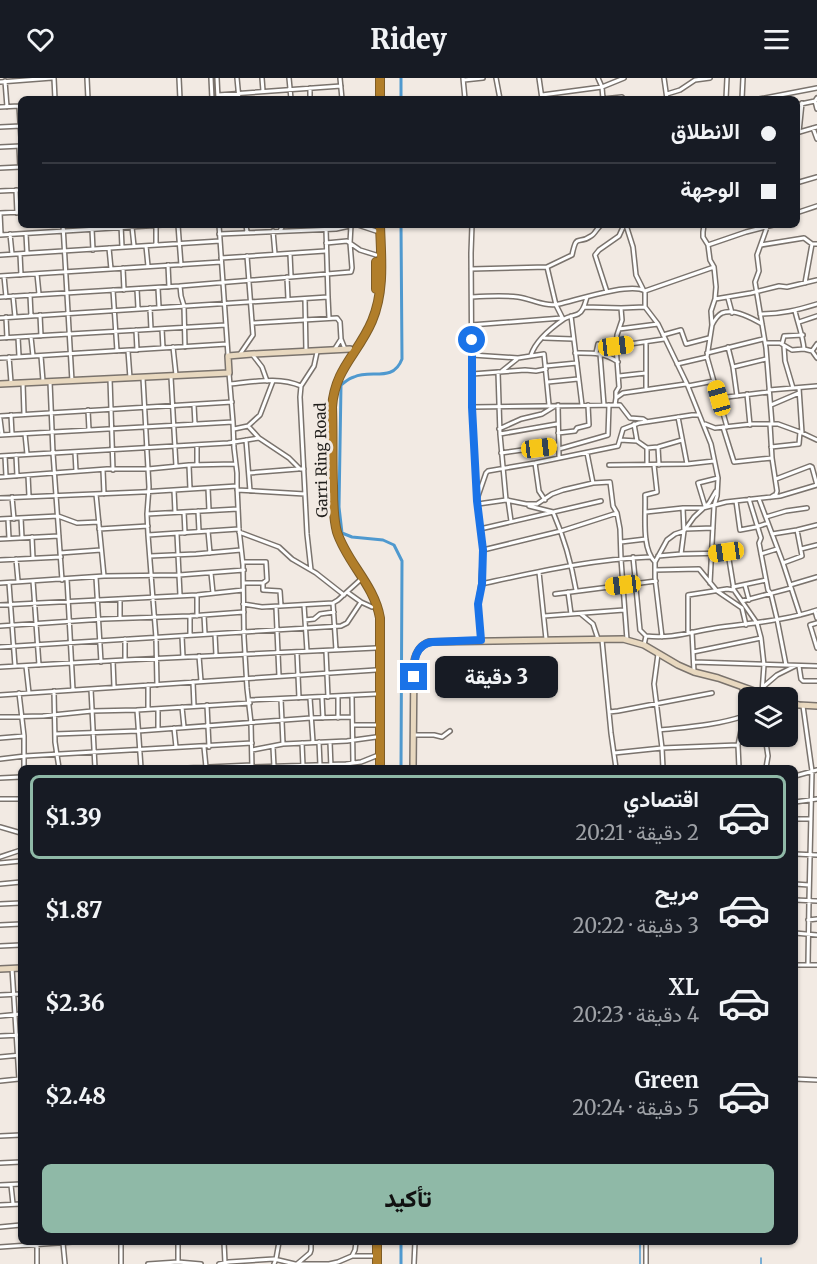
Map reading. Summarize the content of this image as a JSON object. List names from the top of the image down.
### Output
{
  "streets": {
    "highway": ["Garri Ring Road"]
  },
  "page": {
    "header": "Ridey",
    "banner": ["الانطلاق", "الوجهة"],
    "bubble": "3 دقيقة",
    "list": [
      {
        "name": "اقتصادي",
        "note": "2 دقيقة · 20:21",
        "value": "$1.39"
      },
      {
        "name": "مريح",
        "note": "3 دقيقة · 20:22",
        "value": "$1.87"
      },
      {
        "name": "XL",
        "note": "4 دقيقة · 20:23",
        "value": "$2.36"
      },
      {
        "name": "Green",
        "note": "5 دقيقة · 20:24",
        "value": "$2.48"
      }
    ],
    "buttons": "تأكيد"
  }
}
